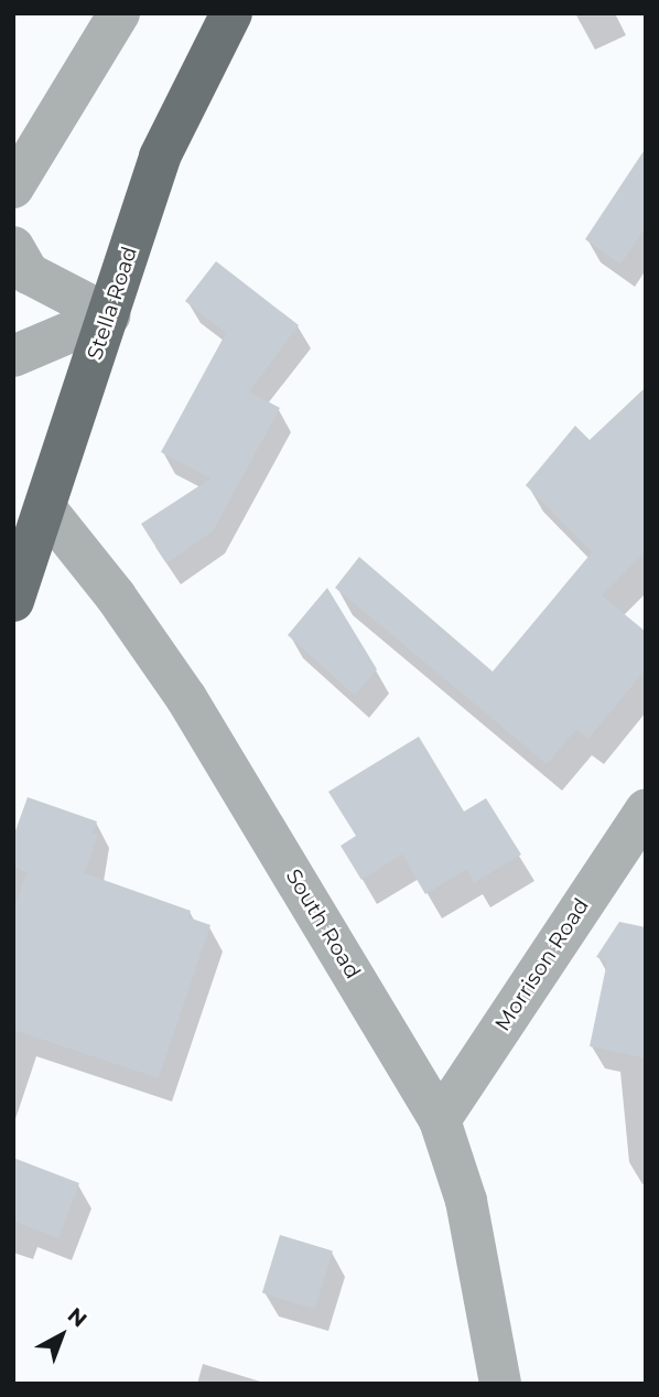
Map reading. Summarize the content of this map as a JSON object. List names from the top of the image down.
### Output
{
  "streets": {
    "main road": ["Stella Road"],
    "street": ["South Road", "Morrison Road"]
  },
  "crossings": [
    ["Stella Road", "South Road"],
    ["South Road", "Morrison Road"]
  ],
  "north": "top right"
}
